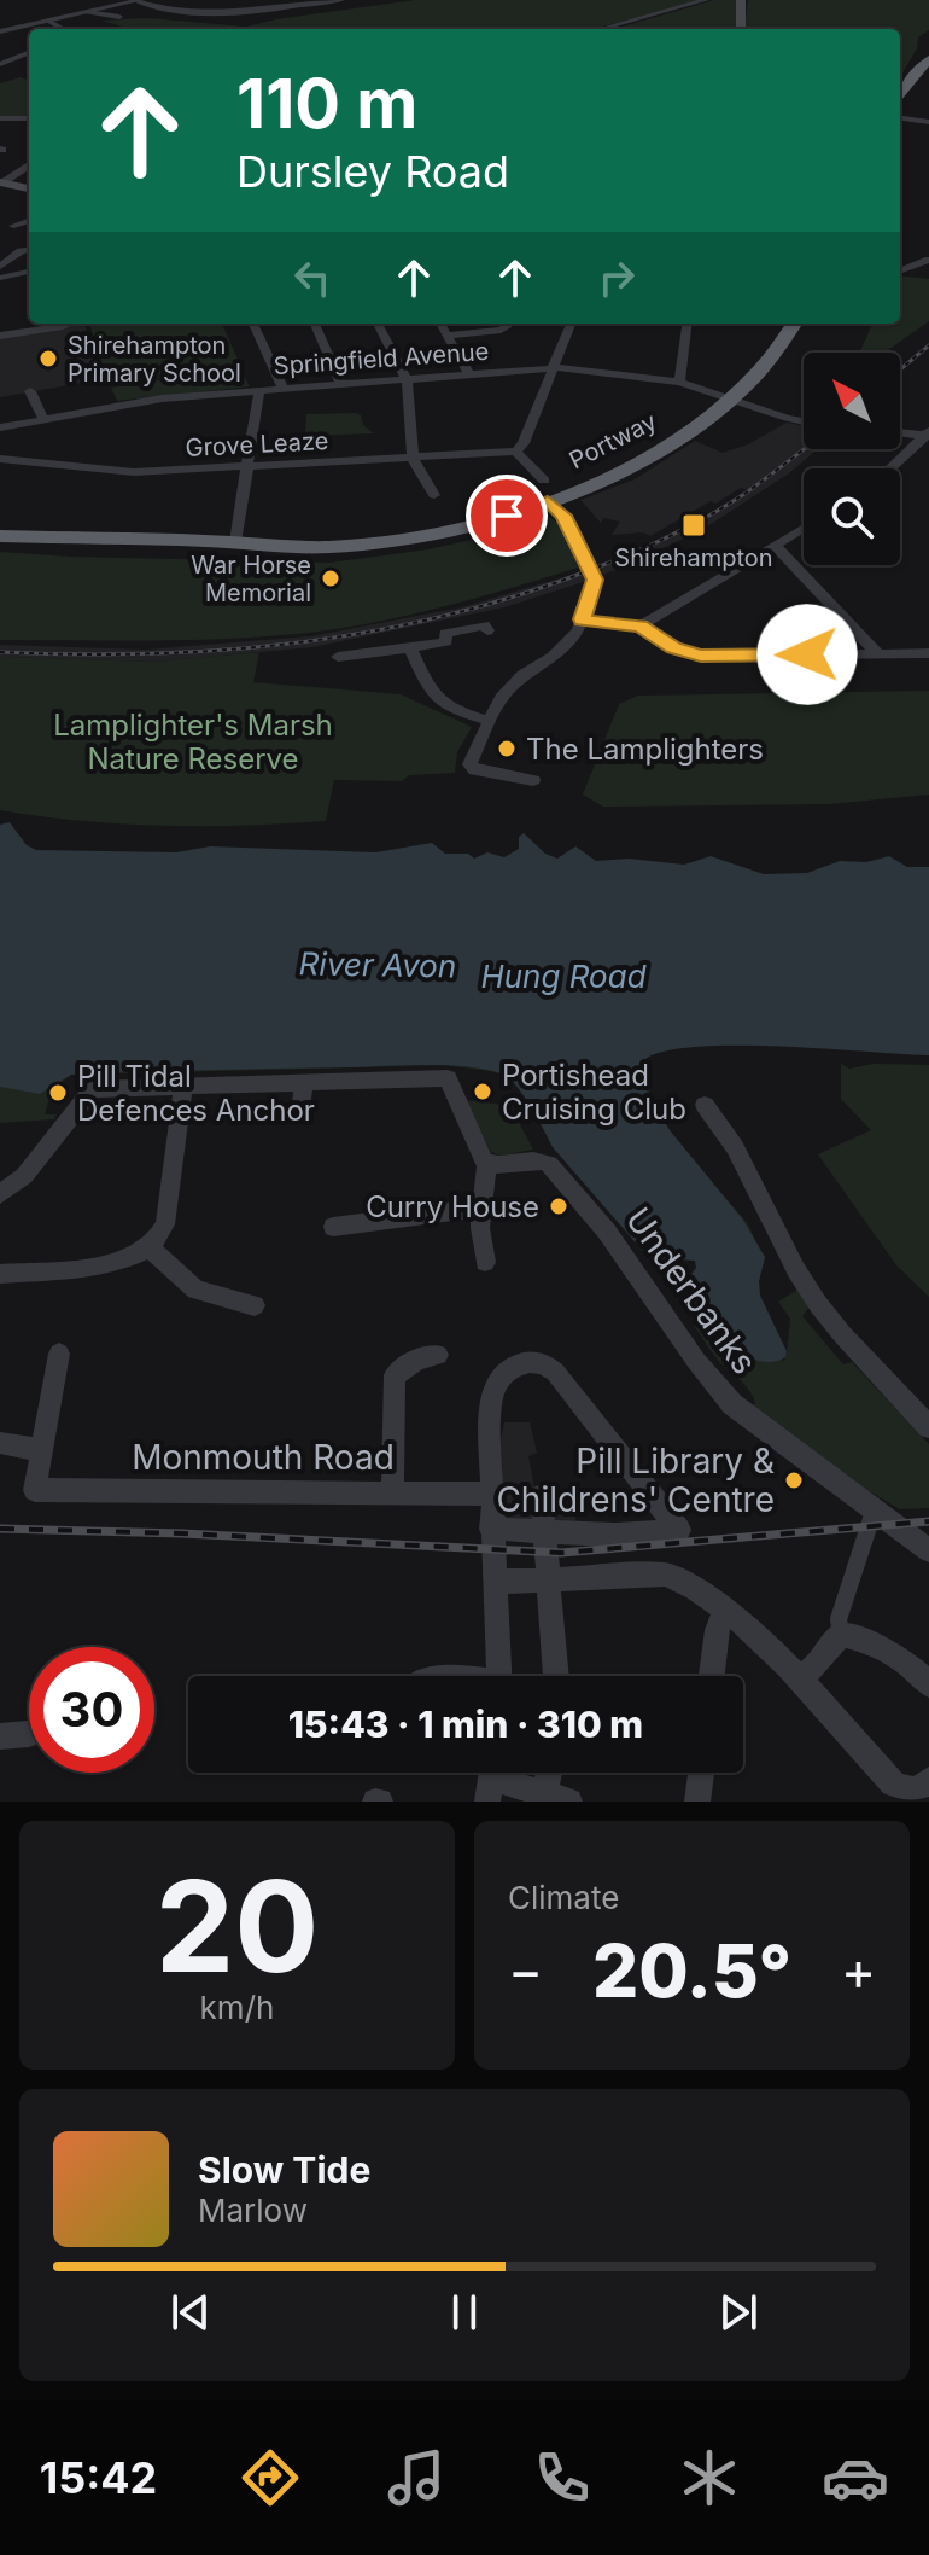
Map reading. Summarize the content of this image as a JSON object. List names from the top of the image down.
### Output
{
  "streets": {
    "highway": ["Portway"],
    "street": [
      "Springfield Avenue",
      "Grove Leaze",
      "Underbanks",
      "Monmouth Road"
    ]
  },
  "water": ["River Avon", "Hung Road"],
  "parks": ["Lamplighter's Marsh Nature Reserve"],
  "places": {
    "other": [
      "Shirehampton Primary School",
      "War Horse Memorial",
      "The Lamplighters",
      "Portishead Cruising Club",
      "Pill Tidal Defences Anchor",
      "Curry House",
      "Pill Library & Childrens' Centre"
    ],
    "transit": ["Shirehampton"]
  },
  "north": "top left",
  "page": {
    "turn": ["110 m", "Dursley Road"],
    "limit": "30",
    "trip": "15:43 · 1 min · 310 m",
    "tile": [
      ["20", "km/h"],
      "Climate"
    ],
    "heat": ["−", "20.5°", "+"],
    "song": ["Slow Tide", "Marlow"],
    "tabs": "15:42"
  }
}
